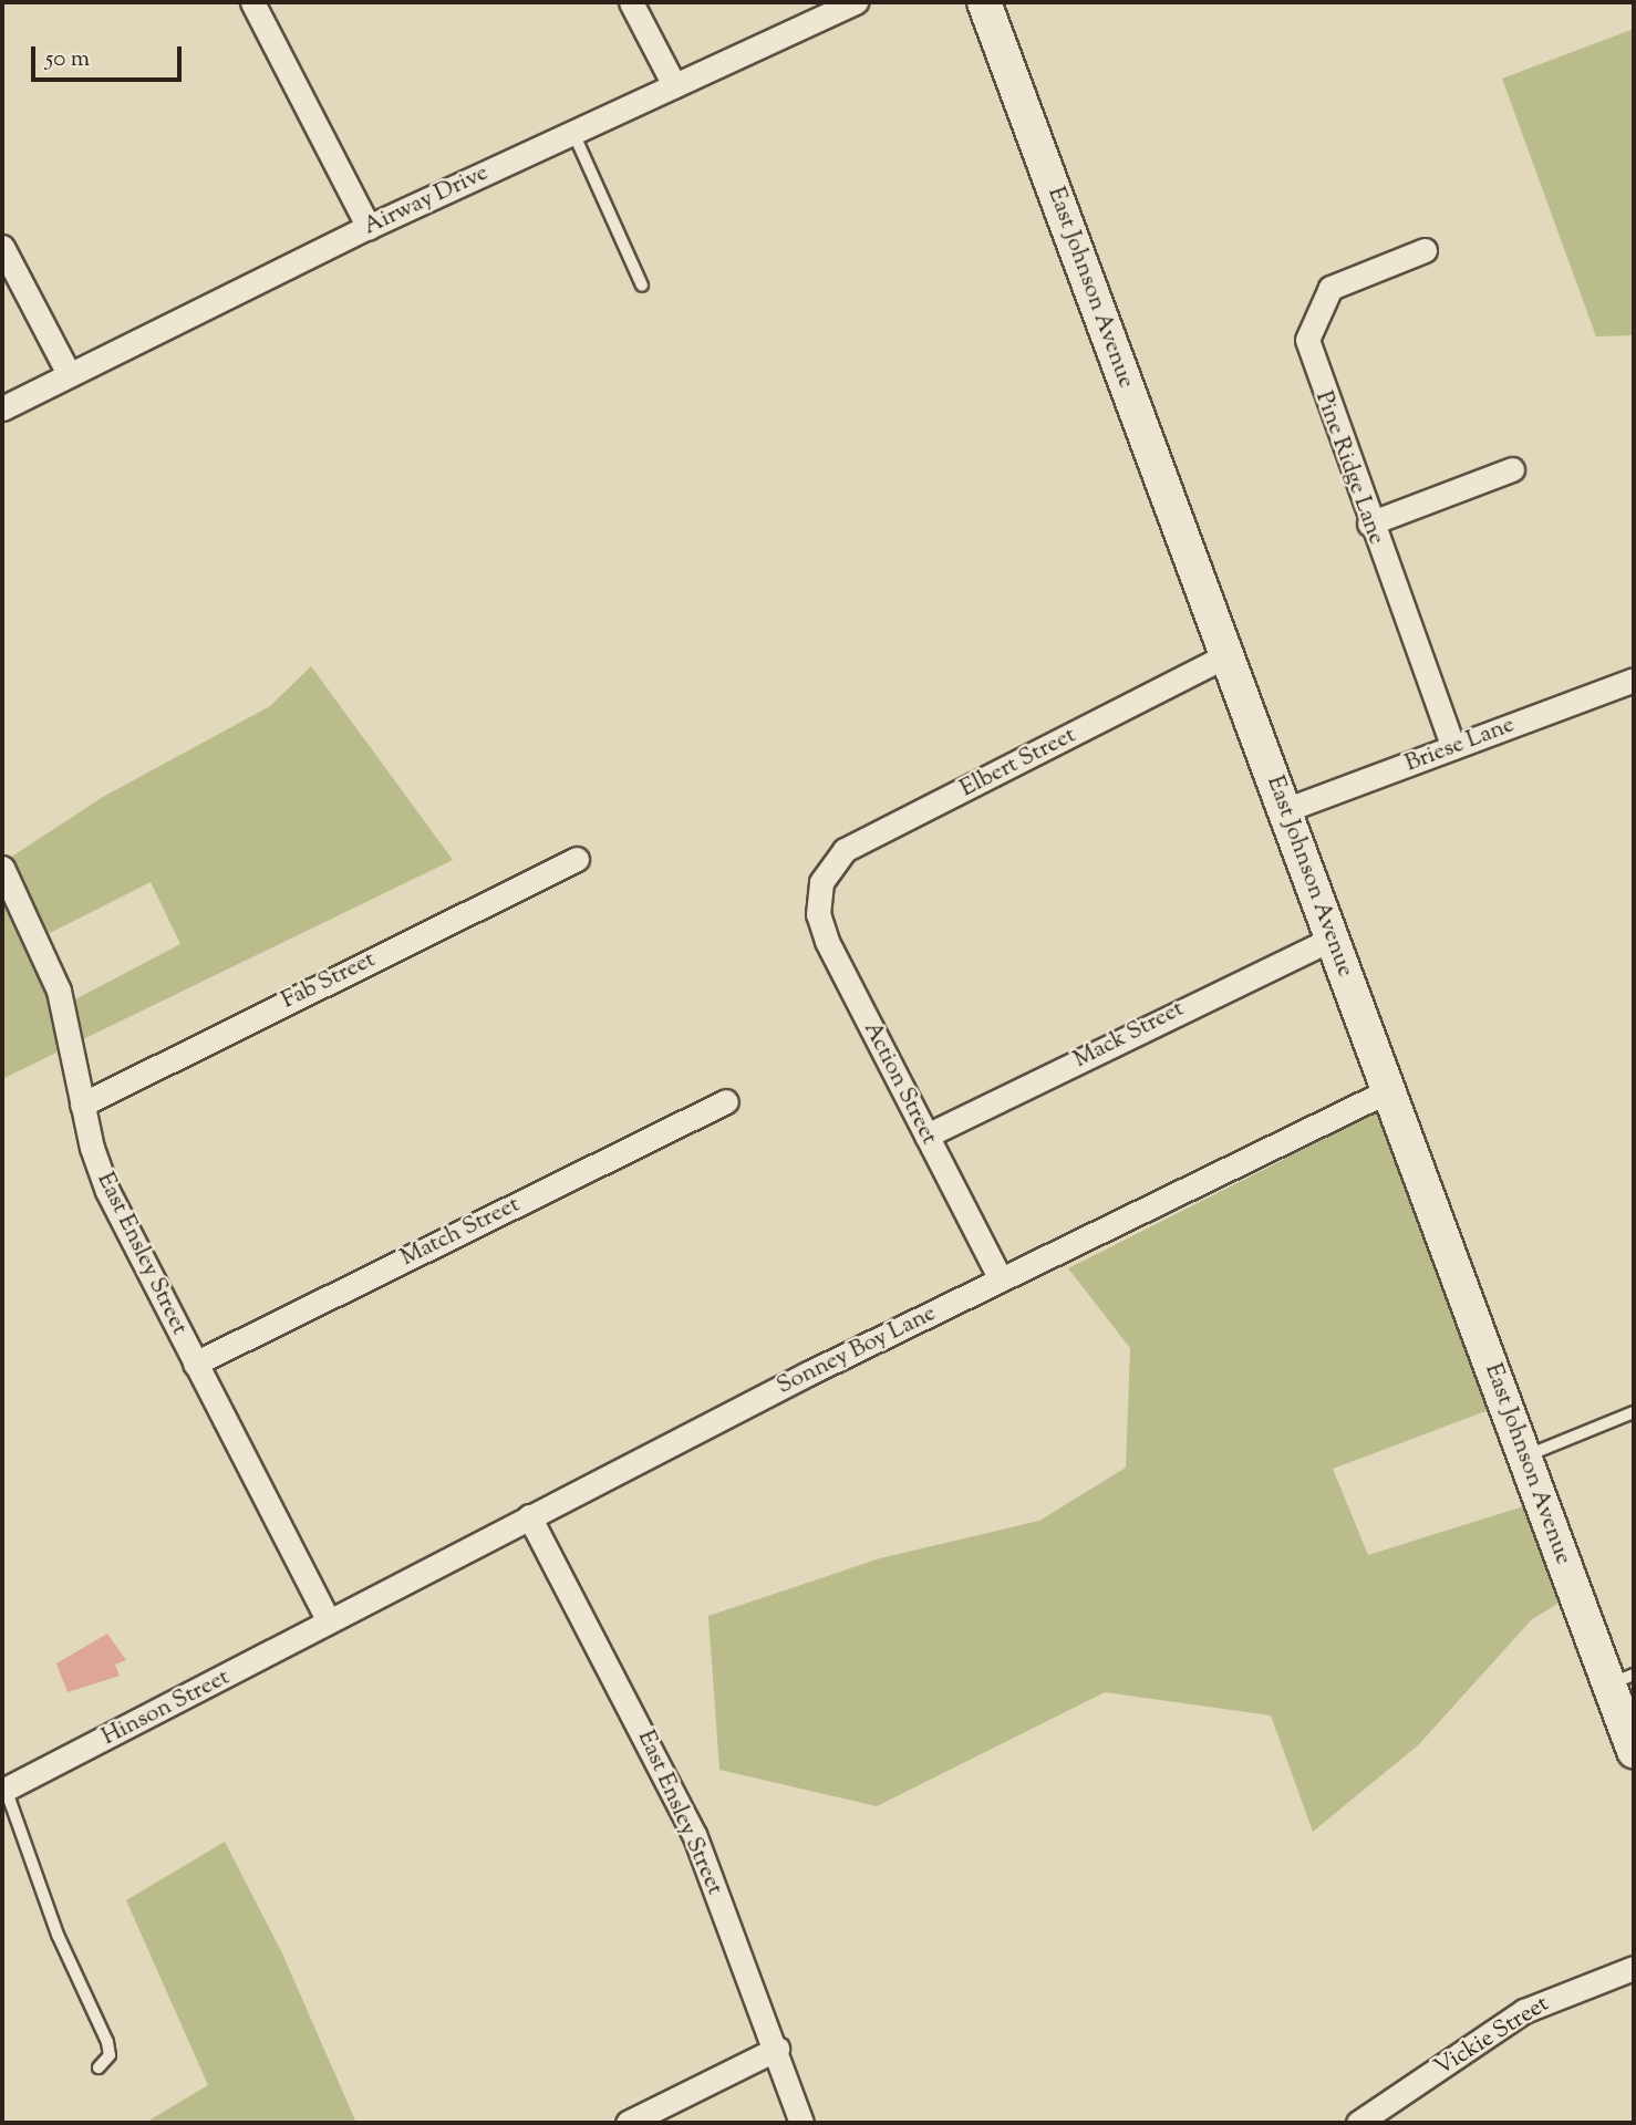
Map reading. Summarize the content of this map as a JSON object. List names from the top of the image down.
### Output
{
  "streets": {
    "main road": ["East Johnson Avenue"],
    "street": [
      "Airway Drive",
      "Pine Ridge Lane",
      "Briese Lane",
      "Elbert Street",
      "Fab Street",
      "Mack Street",
      "Action Street",
      "Match Street",
      "East Ensley Street",
      "Sonney Boy Lane",
      "Hinson Street",
      "Vickie Street"
    ]
  },
  "crossings": [
    ["East Johnson Avenue", "Briese Lane"],
    ["East Johnson Avenue", "Elbert Street"],
    ["East Johnson Avenue", "Mack Street"],
    ["East Johnson Avenue", "Sonney Boy Lane"],
    ["Pine Ridge Lane", "Briese Lane"],
    ["Elbert Street", "Action Street"],
    ["Fab Street", "East Ensley Street"],
    ["Mack Street", "Action Street"],
    ["Action Street", "Sonney Boy Lane"],
    ["Match Street", "East Ensley Street"],
    ["East Ensley Street", "Sonney Boy Lane"],
    ["East Ensley Street", "Hinson Street"],
    ["Sonney Boy Lane", "Hinson Street"]
  ],
  "scale_bar": "50 m"
}
